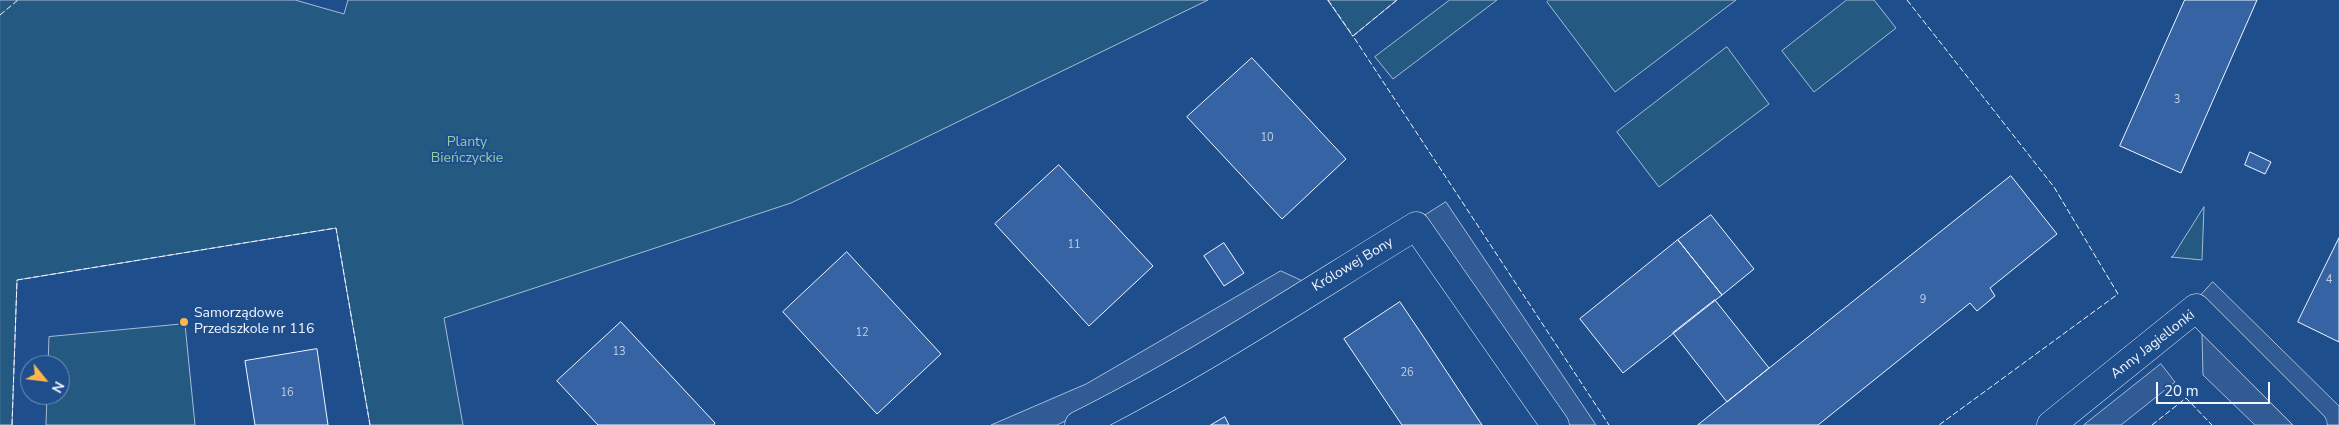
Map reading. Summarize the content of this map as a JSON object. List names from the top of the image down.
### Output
{
  "streets": {
    "street": ["Królowej Bony", "Anny Jagiellonki"]
  },
  "parks": ["Planty Bieńczyckie"],
  "places": ["Samorządowe Przedszkole nr 116"],
  "house_numbers": [
    "3",
    "10",
    "11",
    "4",
    "9",
    "12",
    "13",
    "26",
    "16"
  ],
  "scale_bar": "20 m",
  "north": "bottom right"
}
